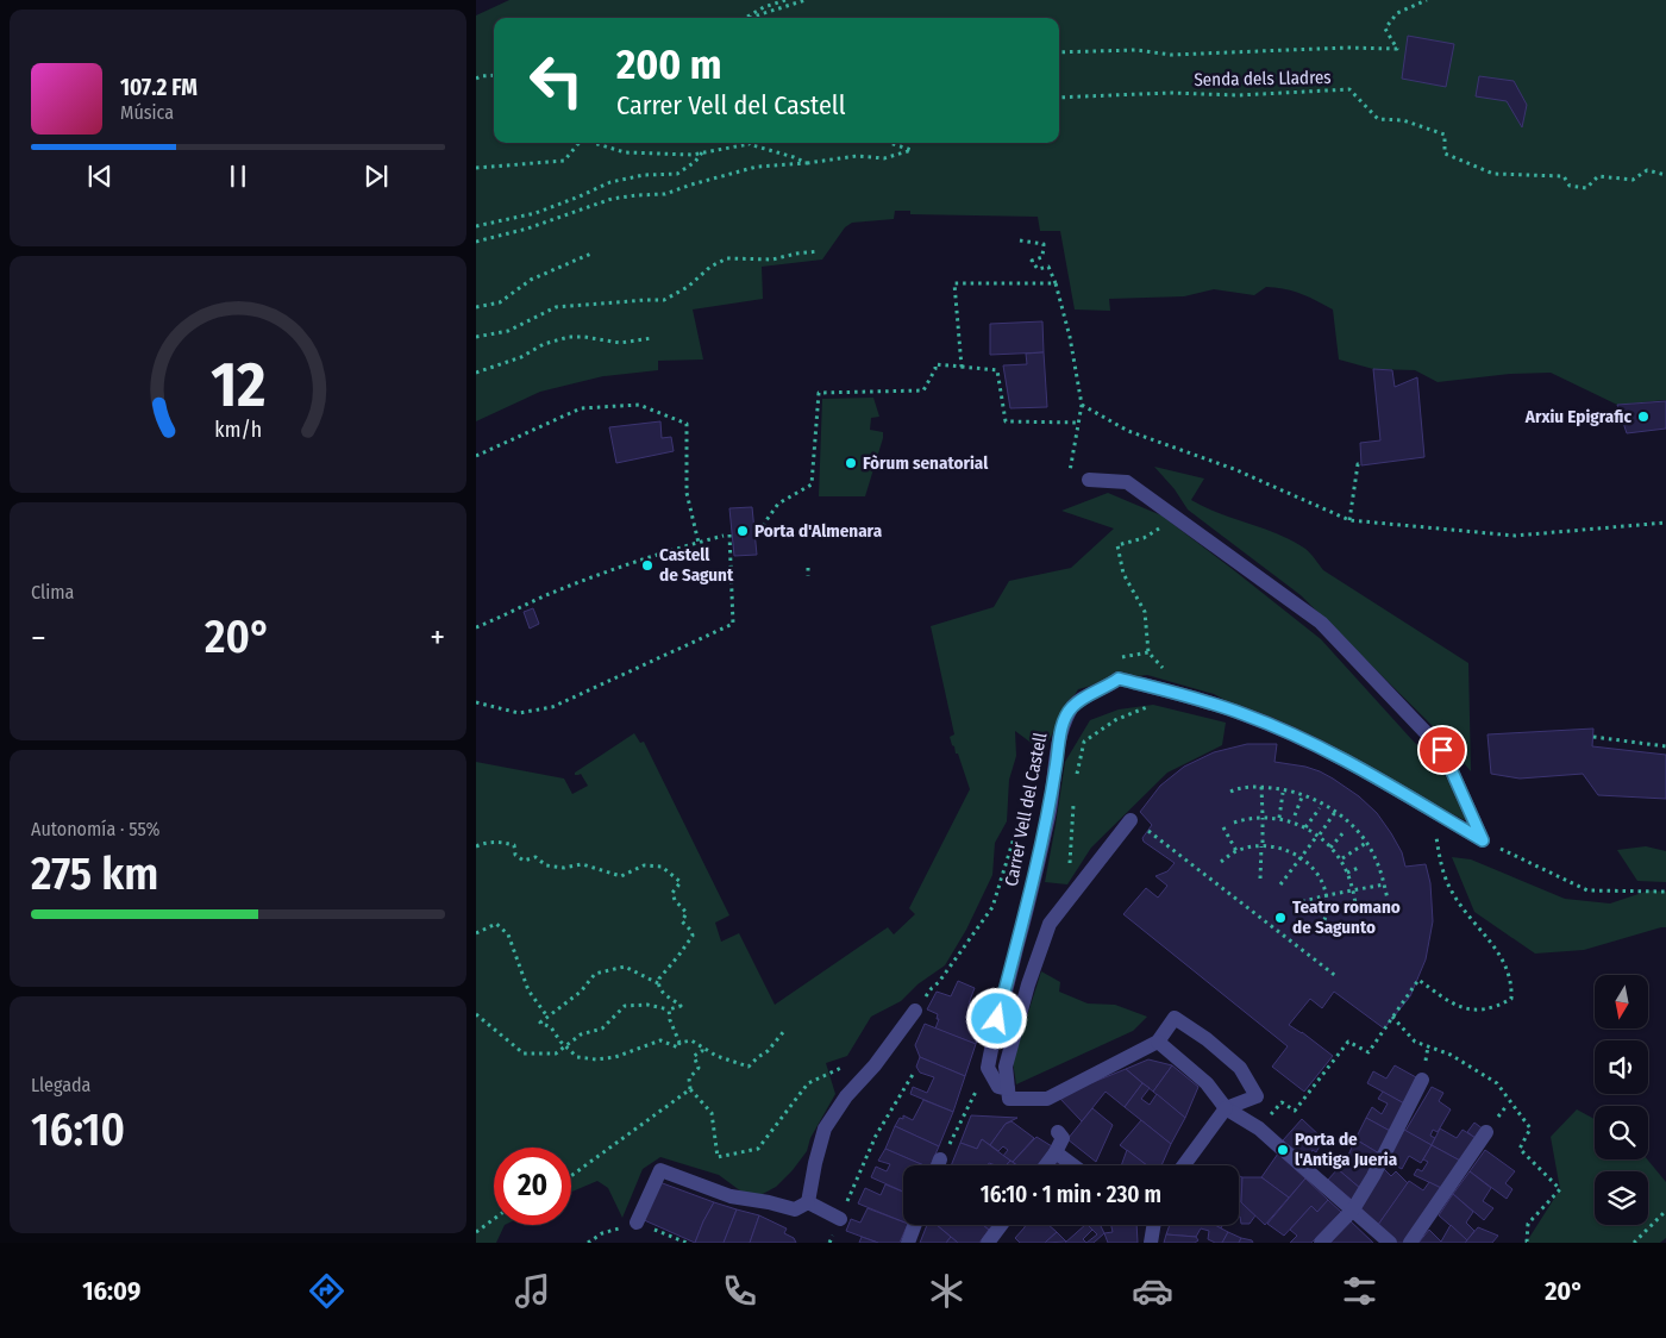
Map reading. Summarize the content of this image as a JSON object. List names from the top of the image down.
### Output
{
  "streets": {
    "street": ["Carrer Vell del Castell"],
    "path": ["Senda dels Lladres"]
  },
  "places": [
    "Arxiu Epigrafic",
    "Fòrum senatorial",
    "Porta d'Almenara",
    "Castell de Sagunt",
    "Teatro romano de Sagunto",
    "Porta de l'Antiga Jueria"
  ],
  "north": "bottom",
  "page": {
    "turn": ["200 m", "Carrer Vell del Castell"],
    "song": ["107.2 FM", "Música"],
    "tile": [
      "Clima",
      ["Autonomía · 55%", "275 km"],
      ["Llegada", "16:10"]
    ],
    "heat": ["−", "20°", "+"],
    "limit": "20",
    "trip": "16:10 · 1 min · 230 m",
    "tabs": ["16:09", "20°"],
    "gauge": ["12", "km/h"]
  }
}
